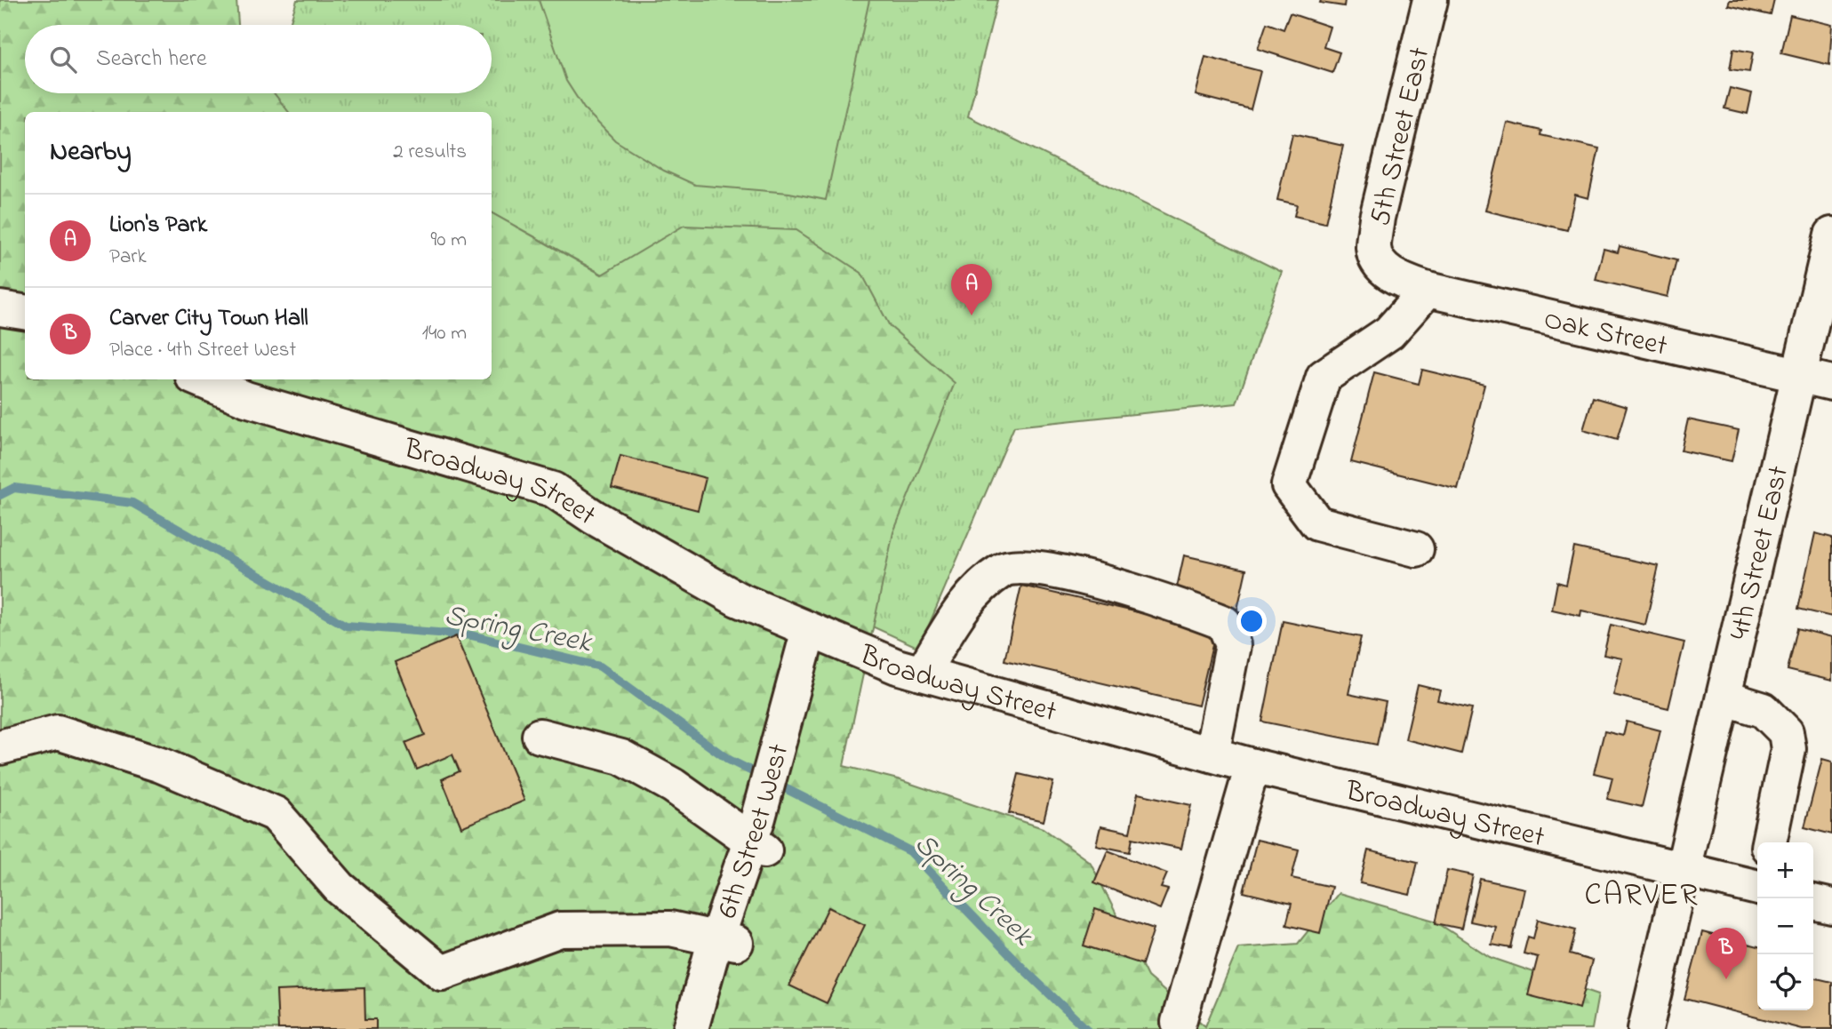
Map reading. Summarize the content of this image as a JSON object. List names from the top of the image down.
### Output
{
  "streets": {
    "street": [
      "5th Street East",
      "Oak Street",
      "Broadway Street",
      "4th Street East",
      "6th Street West"
    ]
  },
  "crossings": [
    ["5th Street East", "Oak Street"],
    ["Oak Street", "4th Street East"],
    ["Broadway Street", "4th Street East"],
    ["Broadway Street", "6th Street West"]
  ],
  "districts": ["CARVER"],
  "water": ["Spring Creek"],
  "page": {
    "search": "Search here",
    "heading": ["Nearby", "2 results"],
    "list": [
      {
        "mark": "A",
        "name": "Lion's Park",
        "note": "Park",
        "value": "90 m"
      },
      {
        "mark": "B",
        "name": "Carver City Town Hall",
        "note": "Place · 4th Street West",
        "value": "140 m"
      }
    ],
    "pins": ["A", "B"],
    "map_buttons": ["+", "−"]
  }
}
